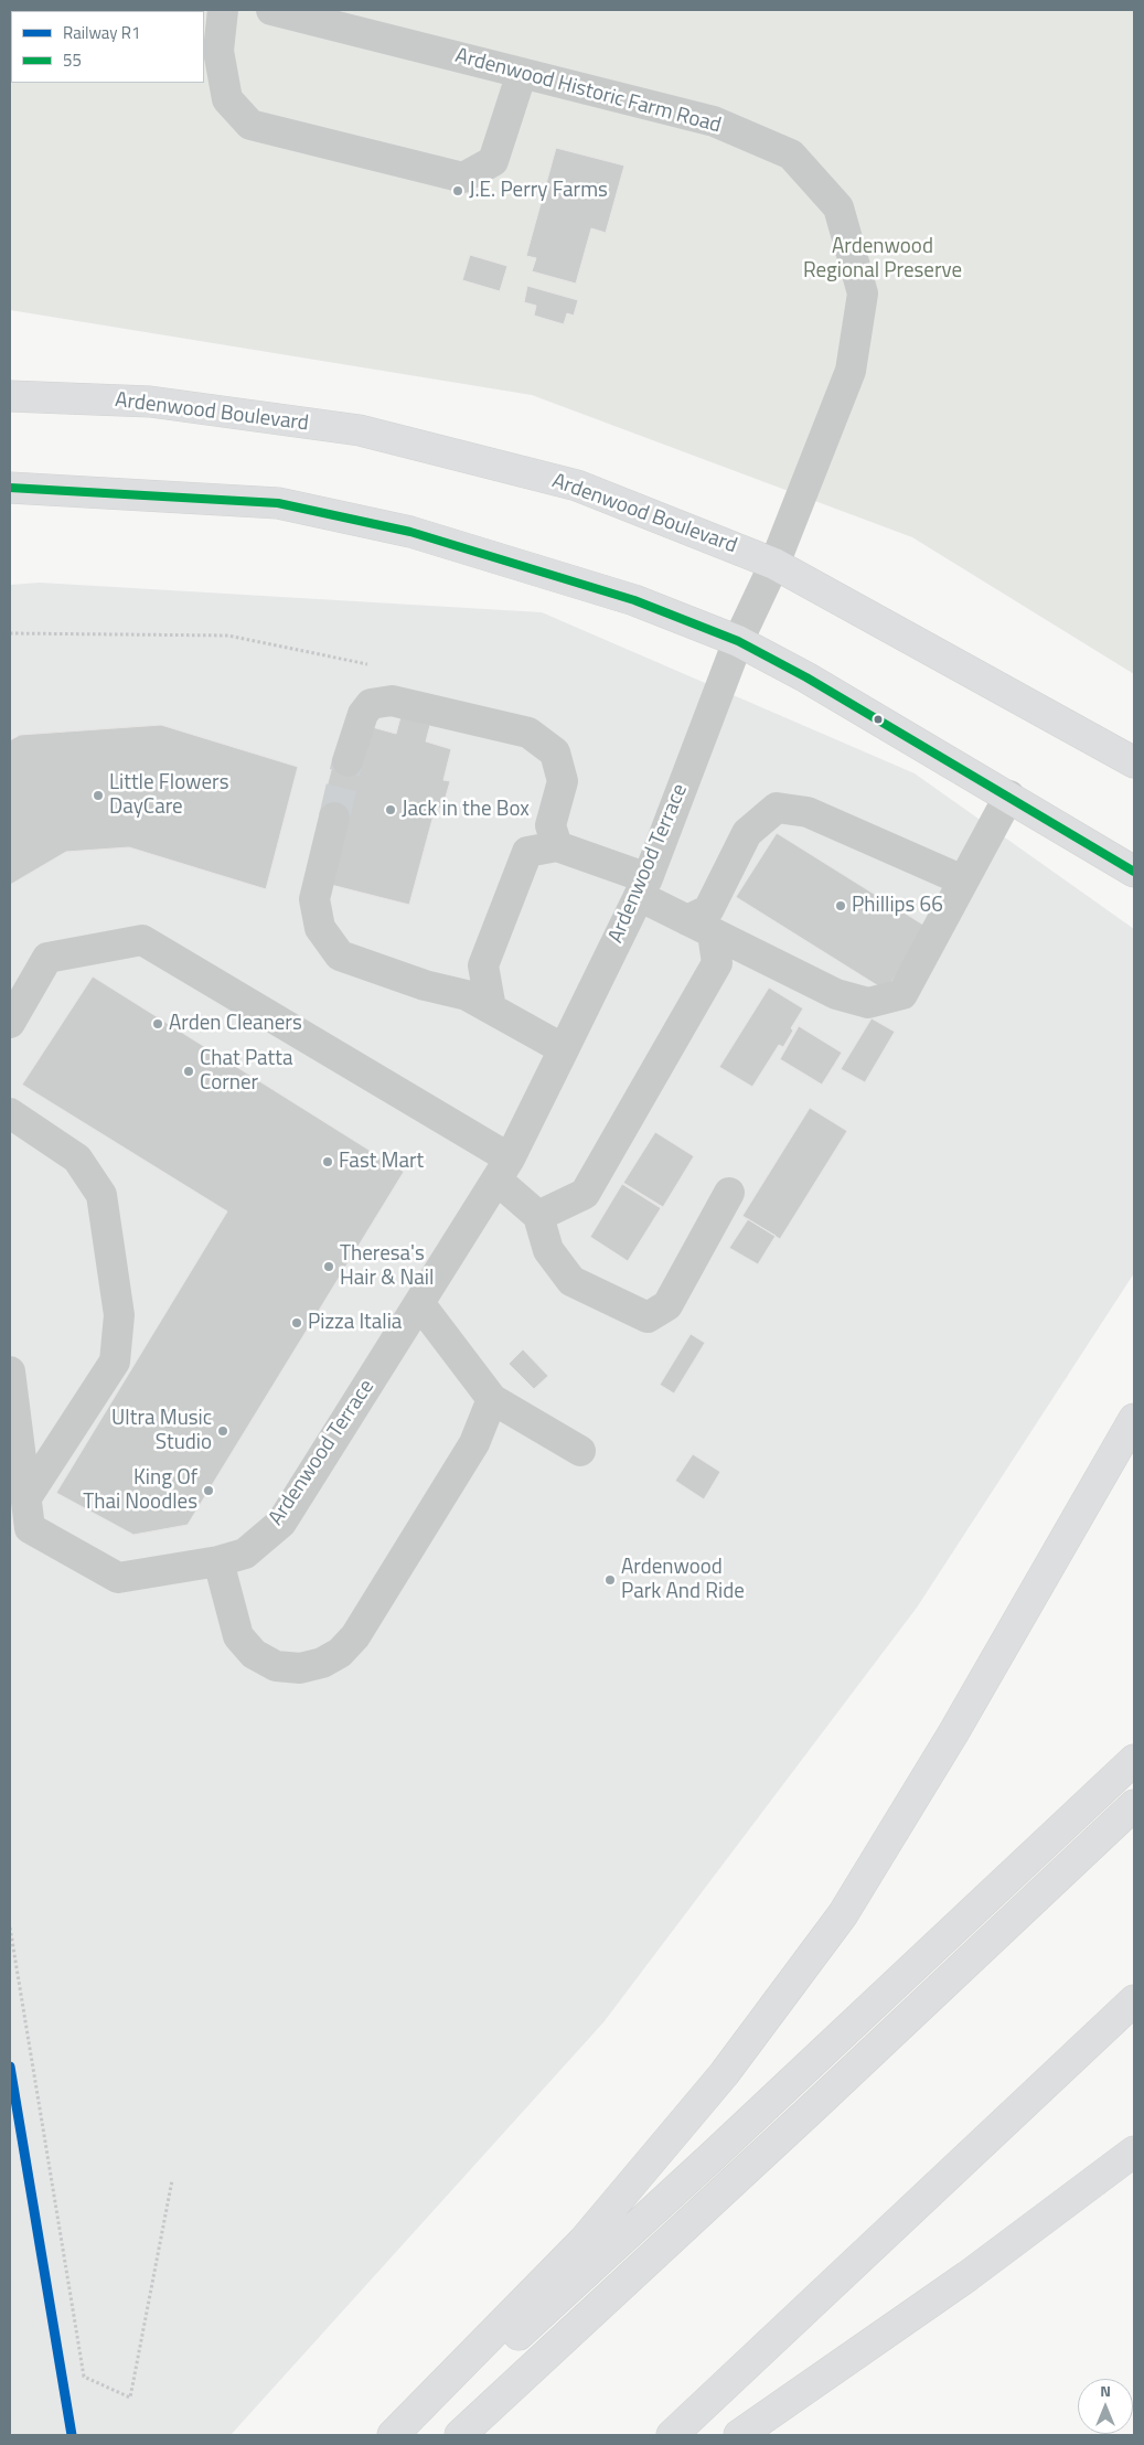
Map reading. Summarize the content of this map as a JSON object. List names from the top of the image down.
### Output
{
  "streets": {
    "main road": ["Ardenwood Boulevard"],
    "street": ["Ardenwood Historic Farm Road", "Ardenwood Terrace"]
  },
  "crossings": [
    ["Ardenwood Historic Farm Road", "Ardenwood Boulevard"],
    ["Ardenwood Historic Farm Road", "Ardenwood Terrace"],
    ["Ardenwood Boulevard", "Ardenwood Terrace"]
  ],
  "parks": ["Ardenwood Regional Preserve"],
  "places": [
    "J.E. Perry Farms",
    "Little Flowers DayCare",
    "Jack in the Box",
    "Phillips 66",
    "Arden Cleaners",
    "Chat Patta Corner",
    "Fast Mart",
    "Theresa's Hair & Nail",
    "Pizza Italia",
    "Ultra Music Studio",
    "King Of Thai Noodles",
    "Ardenwood Park And Ride"
  ],
  "lines": ["transit line 55", "rail line R1"],
  "legend": ["Railway R1", "55"],
  "north": "top"
}
